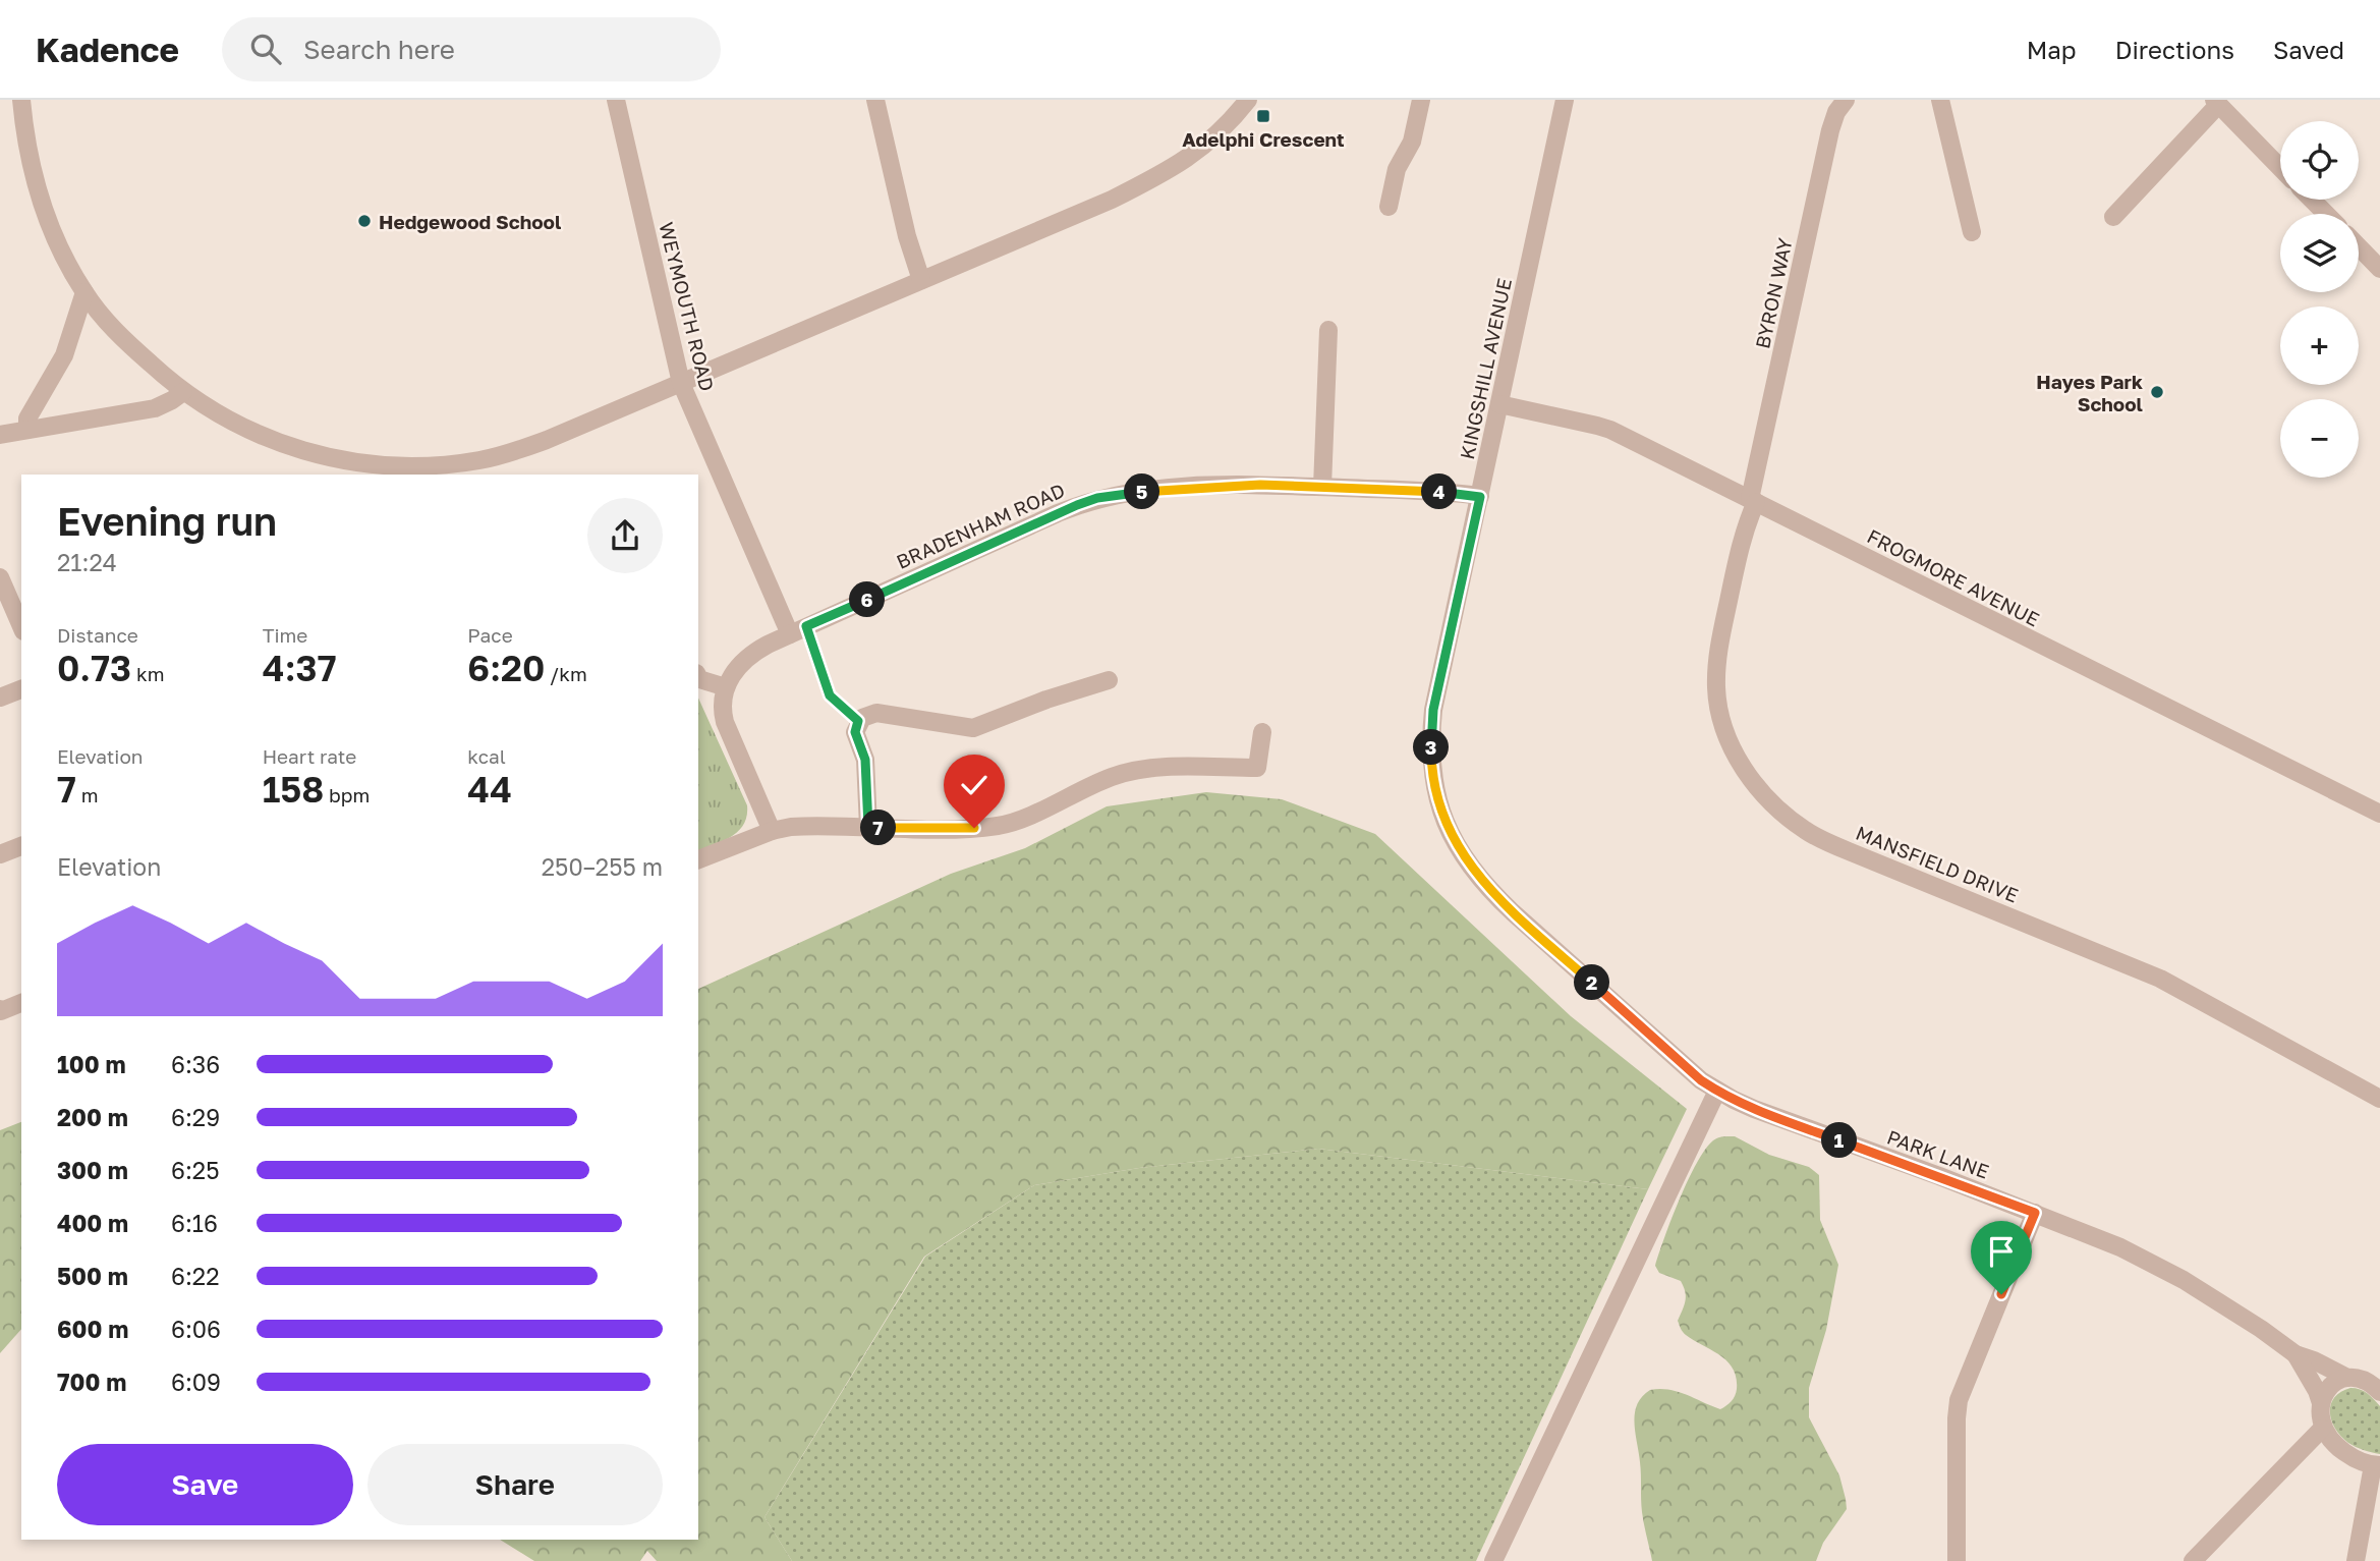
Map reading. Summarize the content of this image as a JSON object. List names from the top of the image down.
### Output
{
  "streets": {
    "street": [
      "BYRON WAY",
      "WEYMOUTH ROAD",
      "KINGSHILL AVENUE",
      "BRADENHAM ROAD",
      "FROGMORE AVENUE",
      "MANSFIELD DRIVE",
      "PARK LANE"
    ]
  },
  "crossings": [
    ["BYRON WAY", "FROGMORE AVENUE"],
    ["BYRON WAY", "MANSFIELD DRIVE"],
    ["WEYMOUTH ROAD", "BRADENHAM ROAD"],
    ["KINGSHILL AVENUE", "BRADENHAM ROAD"],
    ["KINGSHILL AVENUE", "FROGMORE AVENUE"],
    ["KINGSHILL AVENUE", "PARK LANE"],
    ["FROGMORE AVENUE", "MANSFIELD DRIVE"]
  ],
  "places": {
    "transit": ["Adelphi Crescent"],
    "other": ["Hedgewood School", "Hayes Park School"]
  },
  "page": {
    "header": "Kadence",
    "search": "Search here",
    "nav": ["Map", "Directions", "Saved"],
    "map_buttons": ["+", "−"],
    "pins": [
      "4",
      "5",
      "6",
      "3",
      "7",
      "2",
      "1"
    ],
    "heading": ["Evening run", "21:24"],
    "stats": [
      ["Distance", "0.73 km"],
      ["Time", "4:37"],
      ["Pace", "6:20 /km"],
      ["Elevation", "7 m"],
      ["Heart rate", "158 bpm"],
      ["kcal", "44"]
    ],
    "chart": ["Elevation", "250–255 m"],
    "list": [
      {
        "name": "100 m",
        "note": "6:36"
      },
      {
        "name": "200 m",
        "note": "6:29"
      },
      {
        "name": "300 m",
        "note": "6:25"
      },
      {
        "name": "400 m",
        "note": "6:16"
      },
      {
        "name": "500 m",
        "note": "6:22"
      },
      {
        "name": "600 m",
        "note": "6:06"
      },
      {
        "name": "700 m",
        "note": "6:09"
      }
    ],
    "buttons": ["Save", "Share"]
  }
}
